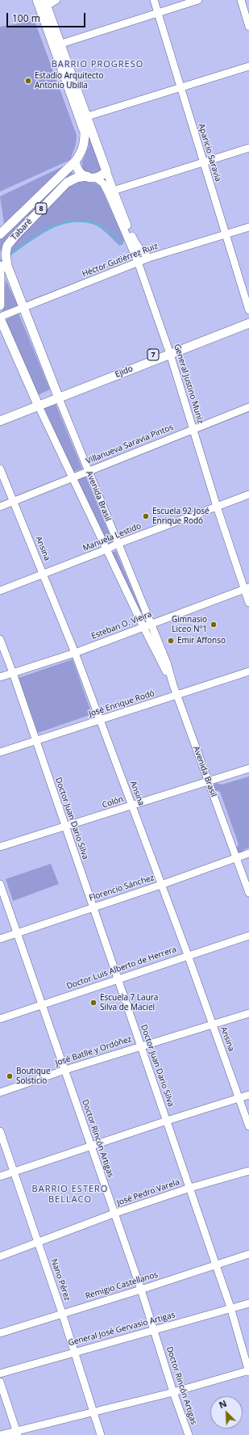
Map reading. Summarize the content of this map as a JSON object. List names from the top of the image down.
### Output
{
  "streets": {
    "main road": [
      "8",
      "Tabaré",
      "7",
      "Ejido",
      "Avenida Brasil"
    ],
    "street": [
      "Aparicio Saravia",
      "Héctor Gutiérrez Ruiz",
      "General Justino Muniz",
      "Villanueva Saravia Pintos",
      "Manuela Lestido",
      "Ansina",
      "Esteban O. Vieira",
      "José Enrique Rodó",
      "Colón",
      "Doctor Juan Dario Silva",
      "Florencio Sánchez",
      "Doctor Luis Alberto de Herrera",
      "José Batlle y Ordóñez",
      "Doctor Rincón Artigas",
      "José Pedro Varela",
      "Nano Pérez",
      "Remigio Castellanos",
      "General José Gervasio Artigas"
    ]
  },
  "crossings": [
    ["Aparicio Saravia", "Héctor Gutiérrez Ruiz"],
    ["8", "Tabaré"],
    ["8", "General Justino Muniz"],
    ["Tabaré", "Héctor Gutiérrez Ruiz"],
    ["Tabaré", "General Justino Muniz"],
    ["Tabaré", "Avenida Brasil"],
    ["Héctor Gutiérrez Ruiz", "General Justino Muniz"],
    ["Héctor Gutiérrez Ruiz", "Avenida Brasil"],
    ["Ejido", "General Justino Muniz"],
    ["Ejido", "Avenida Brasil"],
    ["General Justino Muniz", "Villanueva Saravia Pintos"],
    ["General Justino Muniz", "Manuela Lestido"],
    ["General Justino Muniz", "Esteban O. Vieira"],
    ["Villanueva Saravia Pintos", "Avenida Brasil"],
    ["Villanueva Saravia Pintos", "Ansina"],
    ["Avenida Brasil", "Manuela Lestido"],
    ["Avenida Brasil", "Esteban O. Vieira"],
    ["Avenida Brasil", "José Enrique Rodó"],
    ["Avenida Brasil", "Colón"],
    ["Avenida Brasil", "Florencio Sánchez"],
    ["Manuela Lestido", "Ansina"],
    ["Ansina", "Esteban O. Vieira"],
    ["Ansina", "José Enrique Rodó"],
    ["Ansina", "Colón"],
    ["Ansina", "Florencio Sánchez"],
    ["Ansina", "Doctor Luis Alberto de Herrera"],
    ["Ansina", "José Batlle y Ordóñez"],
    ["Esteban O. Vieira", "Doctor Juan Dario Silva"],
    ["José Enrique Rodó", "Doctor Juan Dario Silva"],
    ["Colón", "Doctor Juan Dario Silva"],
    ["Doctor Juan Dario Silva", "Florencio Sánchez"],
    ["Doctor Juan Dario Silva", "Doctor Luis Alberto de Herrera"],
    ["Doctor Juan Dario Silva", "José Batlle y Ordóñez"],
    ["Doctor Juan Dario Silva", "José Pedro Varela"],
    ["Doctor Juan Dario Silva", "Remigio Castellanos"],
    ["Doctor Juan Dario Silva", "General José Gervasio Artigas"],
    ["Florencio Sánchez", "Doctor Rincón Artigas"],
    ["Doctor Luis Alberto de Herrera", "Doctor Rincón Artigas"],
    ["José Batlle y Ordóñez", "Doctor Rincón Artigas"],
    ["Doctor Rincón Artigas", "José Pedro Varela"],
    ["Doctor Rincón Artigas", "Remigio Castellanos"],
    ["Doctor Rincón Artigas", "General José Gervasio Artigas"],
    ["José Pedro Varela", "Nano Pérez"],
    ["Nano Pérez", "Remigio Castellanos"],
    ["Nano Pérez", "General José Gervasio Artigas"]
  ],
  "districts": ["BARRIO PROGRESO", "BARRIO ESTERO BELLACO"],
  "places": [
    "Estadio Arquitecto Antonio Ubilla",
    "Escuela 92 José Enrique Rodó",
    "Gimnasio Liceo Nº1",
    "Emir Affonso",
    "Escuela 7 Laura Silva de Maciel",
    "Boutique Solsticio"
  ],
  "scale_bar": "100 m",
  "north": "top left"
}
